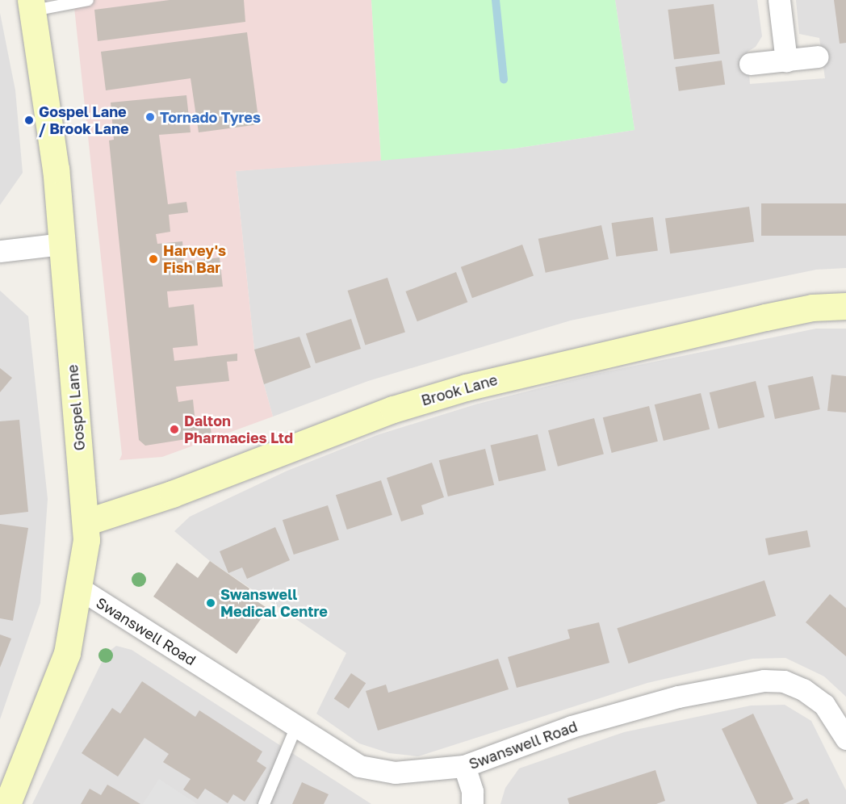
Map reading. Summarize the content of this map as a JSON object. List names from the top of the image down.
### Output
{
  "streets": {
    "street": ["Brook Lane", "Gospel Lane", "Swanswell Road"]
  },
  "crossings": [
    ["Brook Lane", "Gospel Lane"],
    ["Gospel Lane", "Swanswell Road"]
  ],
  "places": [
    "Tornado Tyres",
    "Gospel Lane / Brook Lane",
    "Harvey's Fish Bar",
    "Dalton Pharmacies Ltd",
    "Swanswell Medical Centre"
  ]
}
